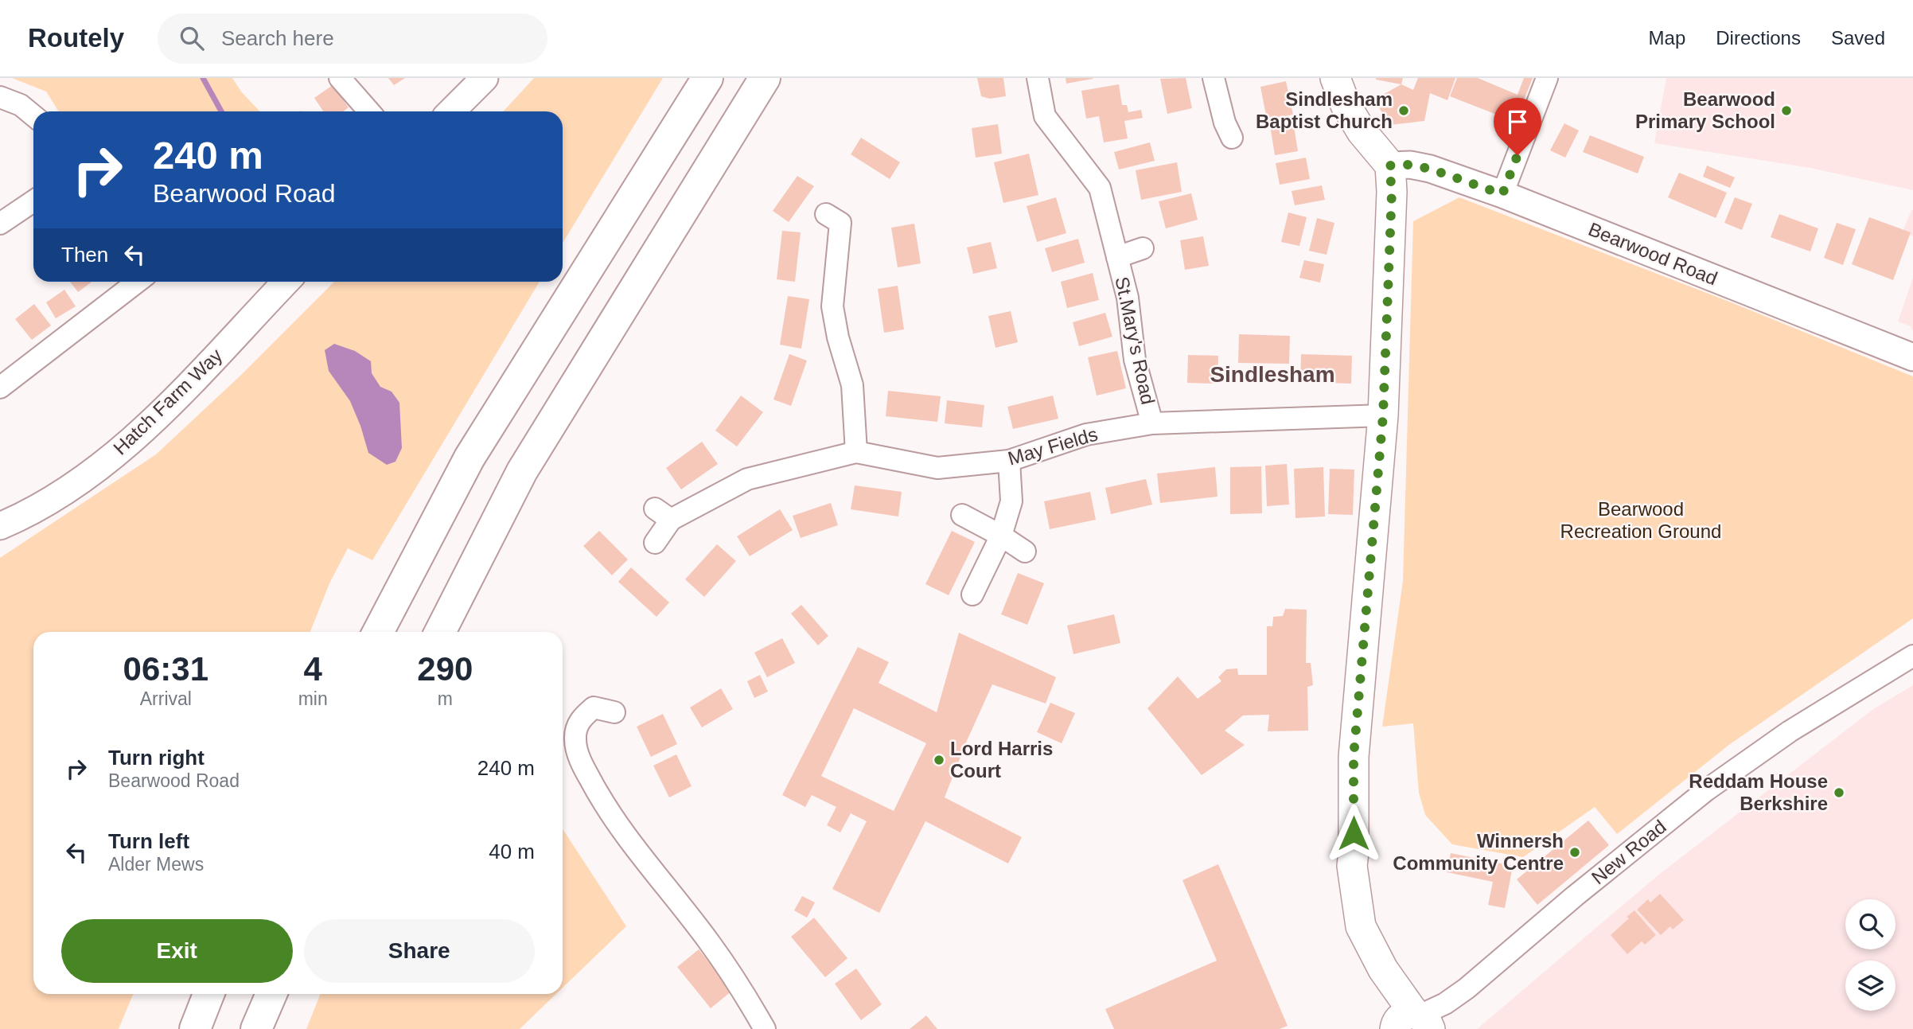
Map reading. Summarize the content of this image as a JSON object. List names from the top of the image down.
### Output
{
  "streets": {
    "street": [
      "Bearwood Road",
      "St.Mary's Road",
      "Hatch Farm Way",
      "May Fields",
      "New Road"
    ]
  },
  "crossings": [
    ["St.Mary's Road", "May Fields"]
  ],
  "districts": ["Sindlesham"],
  "parks": ["Bearwood Recreation Ground"],
  "places": [
    "Sindlesham Baptist Church",
    "Bearwood Primary School",
    "Lord Harris Court",
    "Reddam House Berkshire",
    "Winnersh Community Centre"
  ],
  "page": {
    "header": "Routely",
    "search": "Search here",
    "nav": ["Map", "Directions", "Saved"],
    "turn": ["240 m", "Bearwood Road"],
    "then": "Then",
    "eta": [
      "06:31",
      "Arrival",
      "4",
      "min",
      "290",
      "m"
    ],
    "list": [
      {
        "name": "Turn right",
        "note": "Bearwood Road",
        "value": "240 m"
      },
      {
        "name": "Turn left",
        "note": "Alder Mews",
        "value": "40 m"
      }
    ],
    "buttons": ["Exit", "Share"]
  }
}
